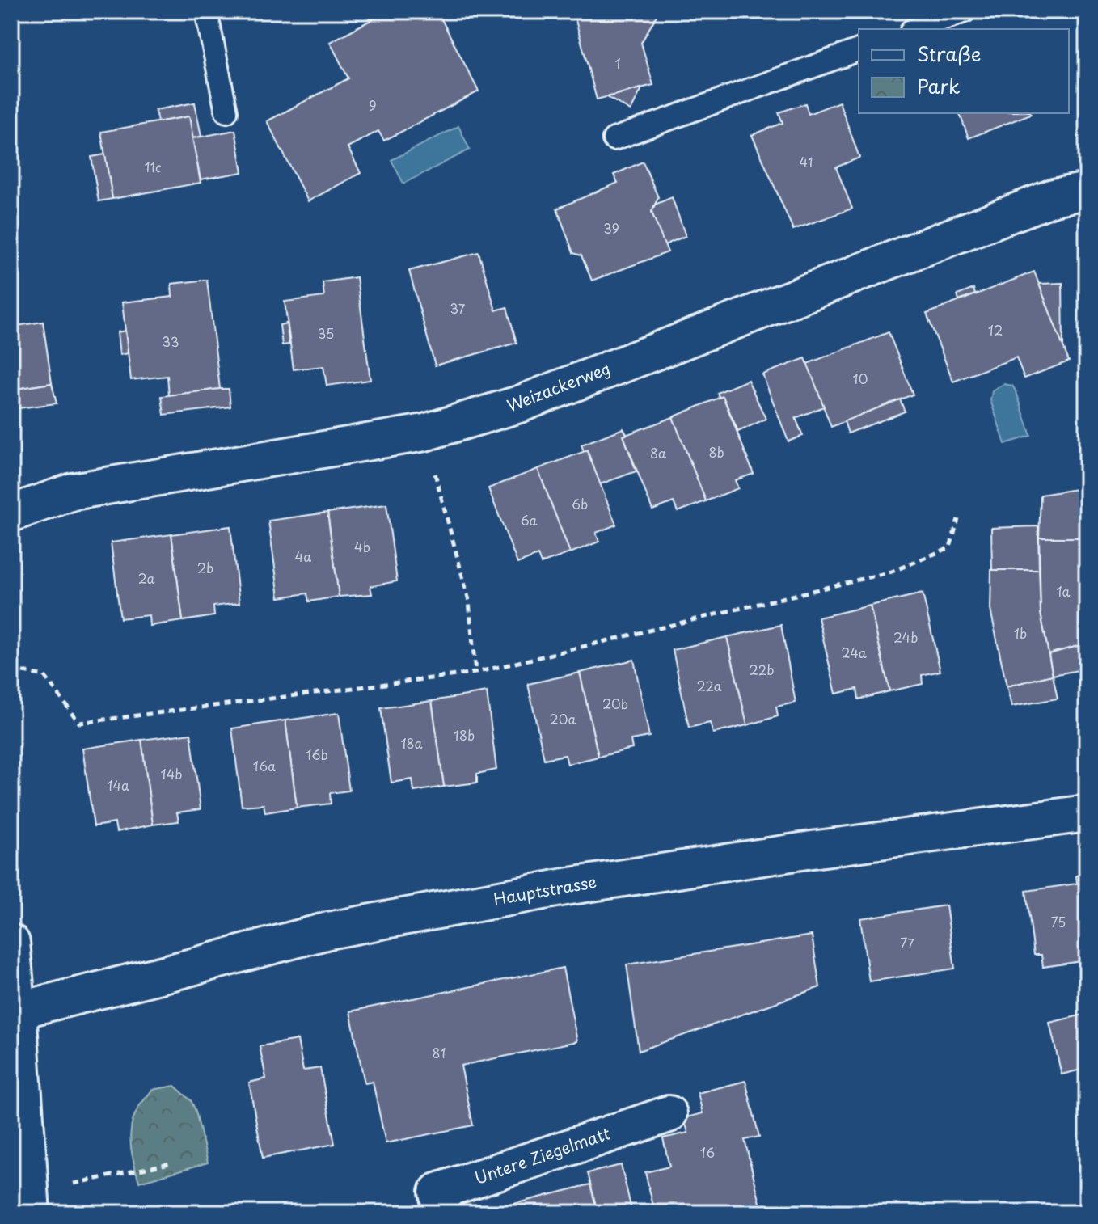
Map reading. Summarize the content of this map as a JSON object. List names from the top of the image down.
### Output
{
  "streets": {
    "street": ["Weizackerweg", "Hauptstrasse", "Untere Ziegelmatt"]
  },
  "house_numbers": [
    "1",
    "9",
    "41",
    "11c",
    "39",
    "37",
    "12",
    "35",
    "33",
    "10",
    "8b",
    "8a",
    "6b",
    "6a",
    "4b",
    "4a",
    "2b",
    "2a",
    "1a",
    "1b",
    "24b",
    "24a",
    "22b",
    "22a",
    "20b",
    "20a",
    "18b",
    "18a",
    "16b",
    "16a",
    "14b",
    "14a",
    "75",
    "77",
    "81",
    "16"
  ],
  "legend": ["Straße", "Park"]
}
